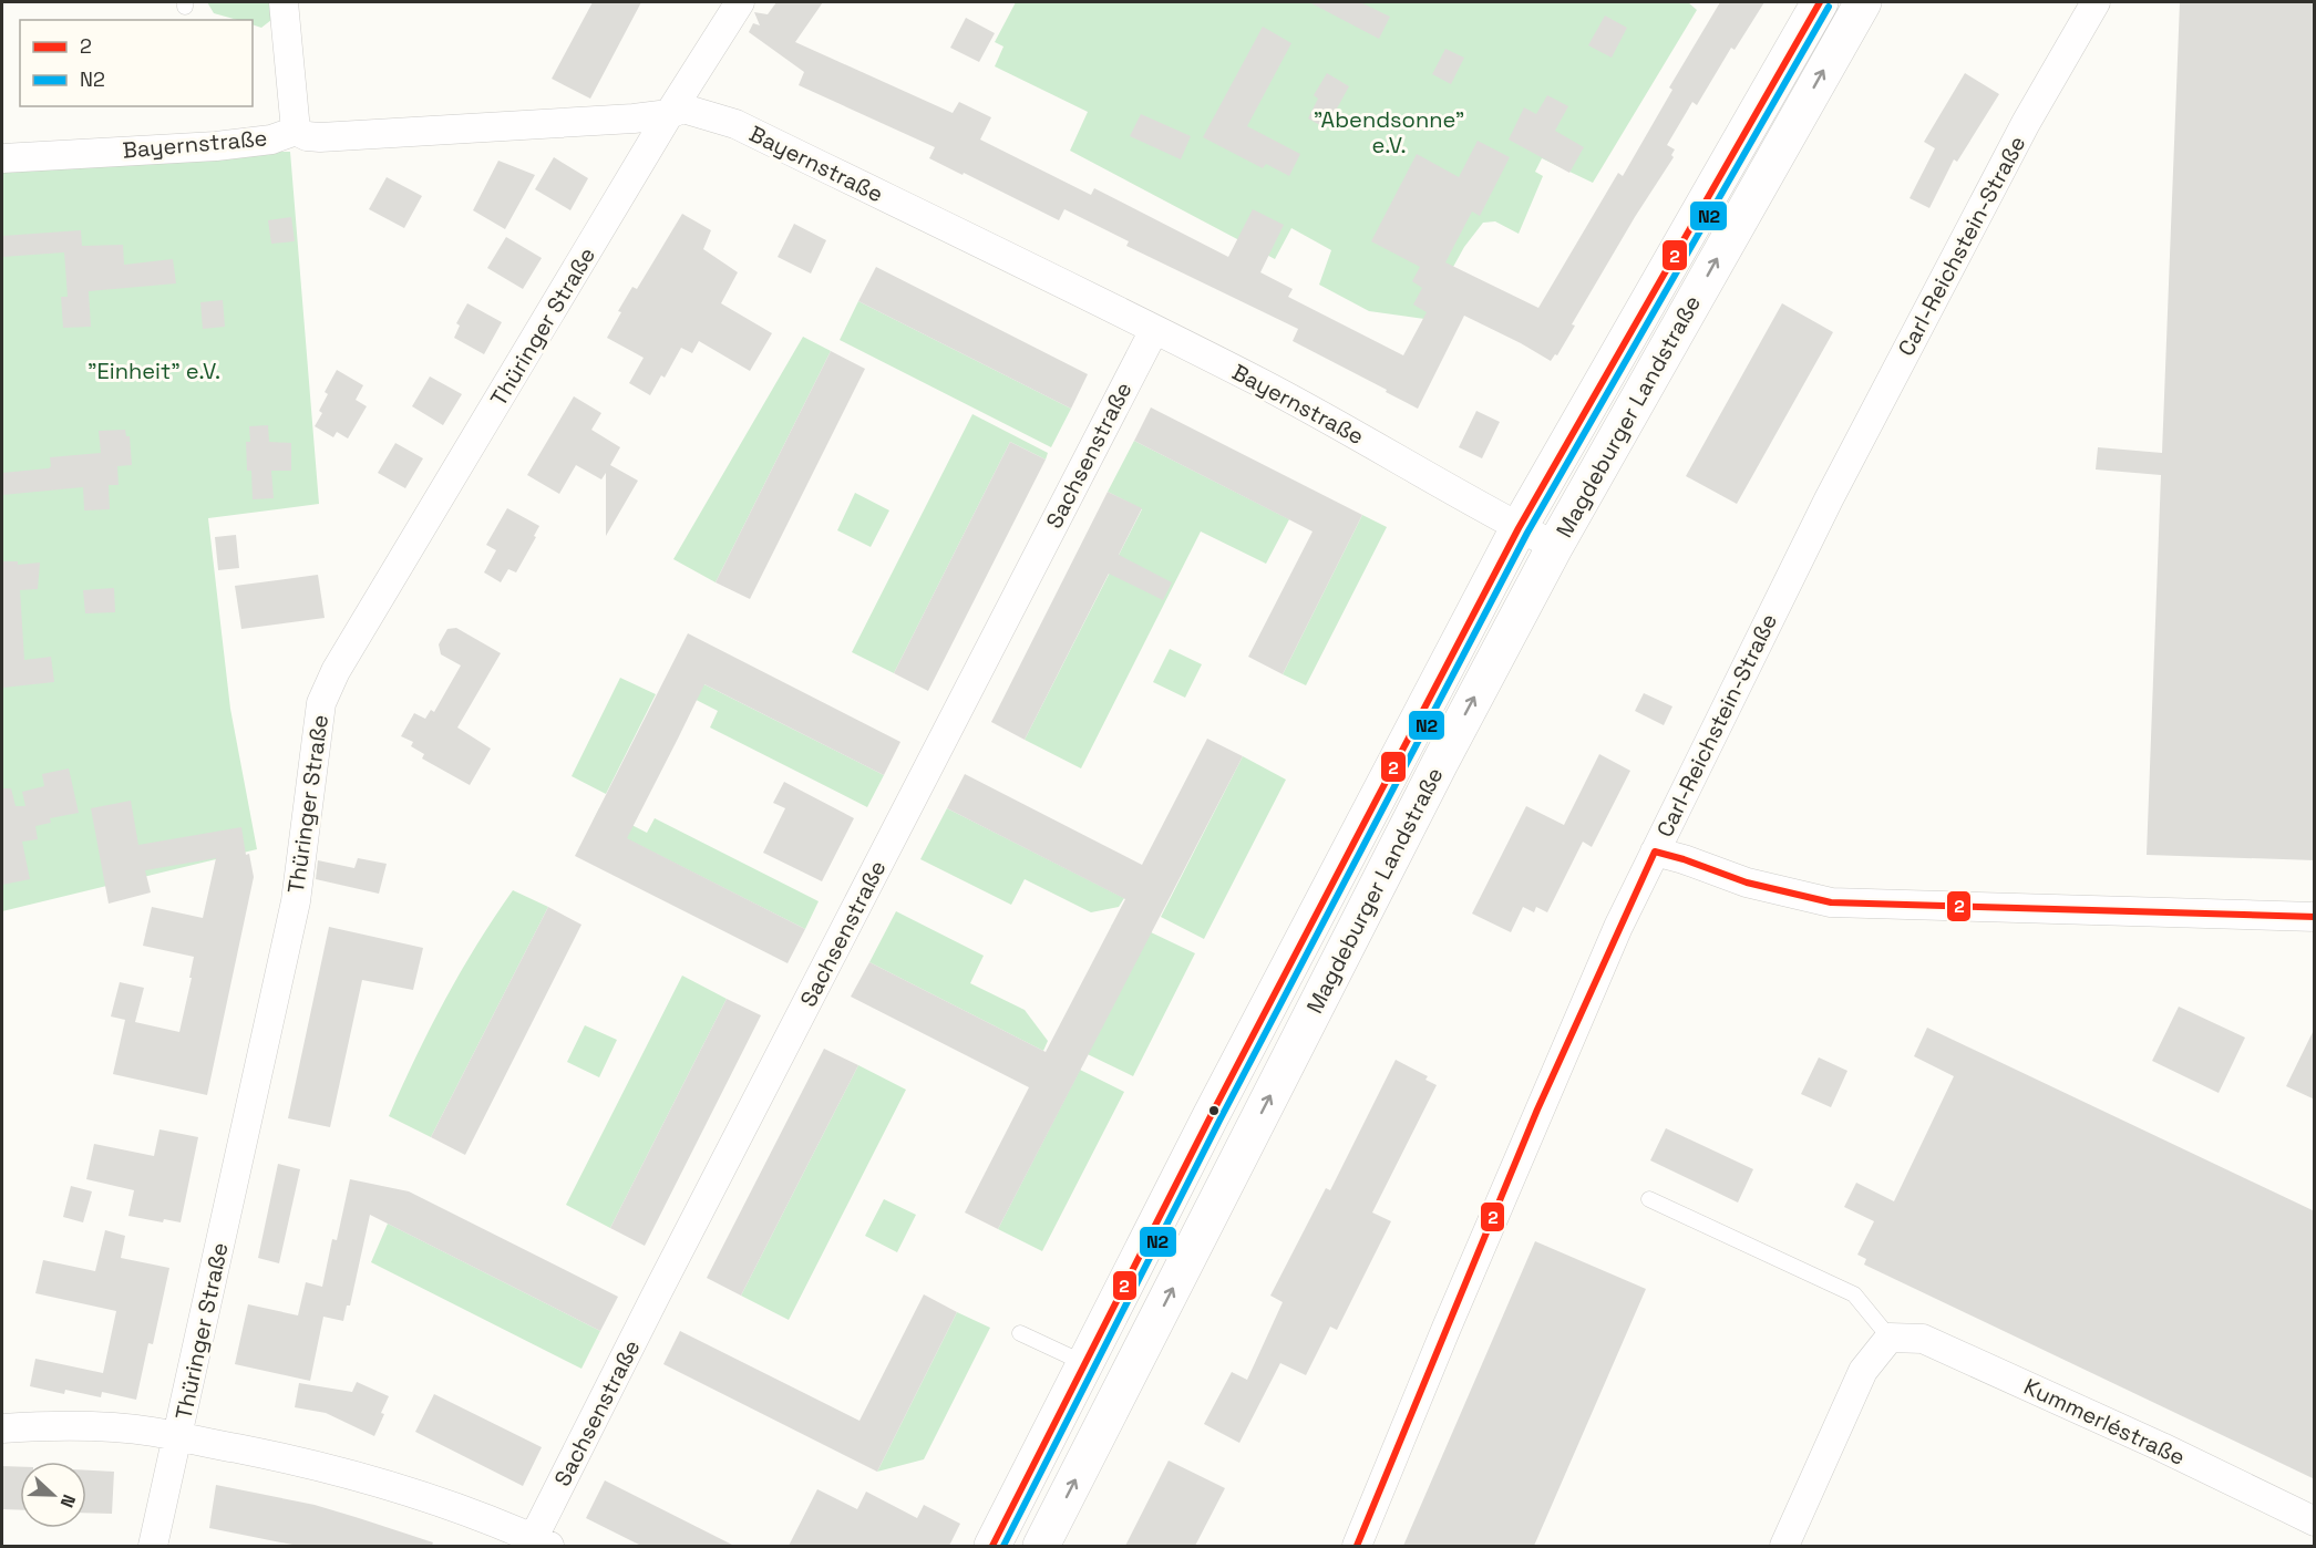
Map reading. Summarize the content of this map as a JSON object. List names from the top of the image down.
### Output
{
  "streets": {
    "main road": ["Magdeburger Landstraße"],
    "street": [
      "Bayernstraße",
      "Carl-Reichstein-Straße",
      "Thüringer Straße",
      "Sachsenstraße",
      "Kummerléstraße"
    ]
  },
  "crossings": [
    ["Bayernstraße", "Thüringer Straße"],
    ["Bayernstraße", "Magdeburger Landstraße"],
    ["Bayernstraße", "Sachsenstraße"]
  ],
  "parks": ["\"Abendsonne\" e.V.", "\"Einheit\" e.V."],
  "lines": ["transit line 2", "transit line N2"],
  "legend": ["2", "N2"],
  "north": "right"
}
